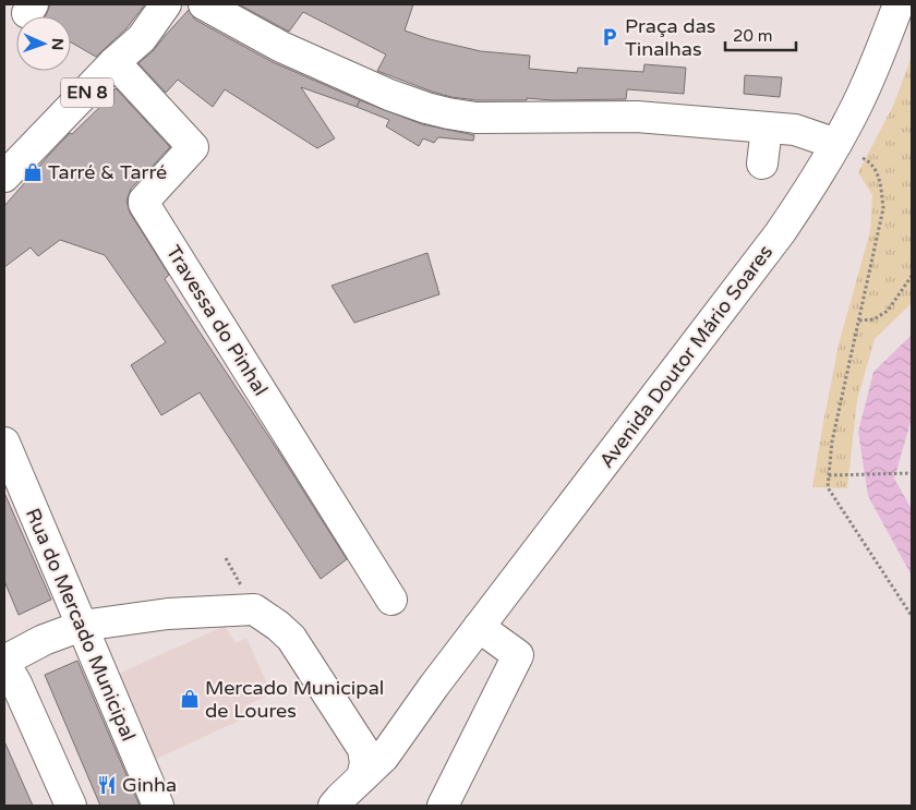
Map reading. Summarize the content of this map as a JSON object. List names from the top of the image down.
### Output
{
  "streets": {
    "street": [
      "EN 8",
      "Travessa do Pinhal",
      "Avenida Doutor Mário Soares",
      "Rua do Mercado Municipal"
    ]
  },
  "crossings": [
    ["EN 8", "Travessa do Pinhal"]
  ],
  "places": {
    "parking": ["Praça das Tinalhas"],
    "shop": ["Tarré & Tarré", "Mercado Municipal de Loures"],
    "restaurant": ["Ginha"]
  },
  "scale_bar": "20 m",
  "north": "right"
}
